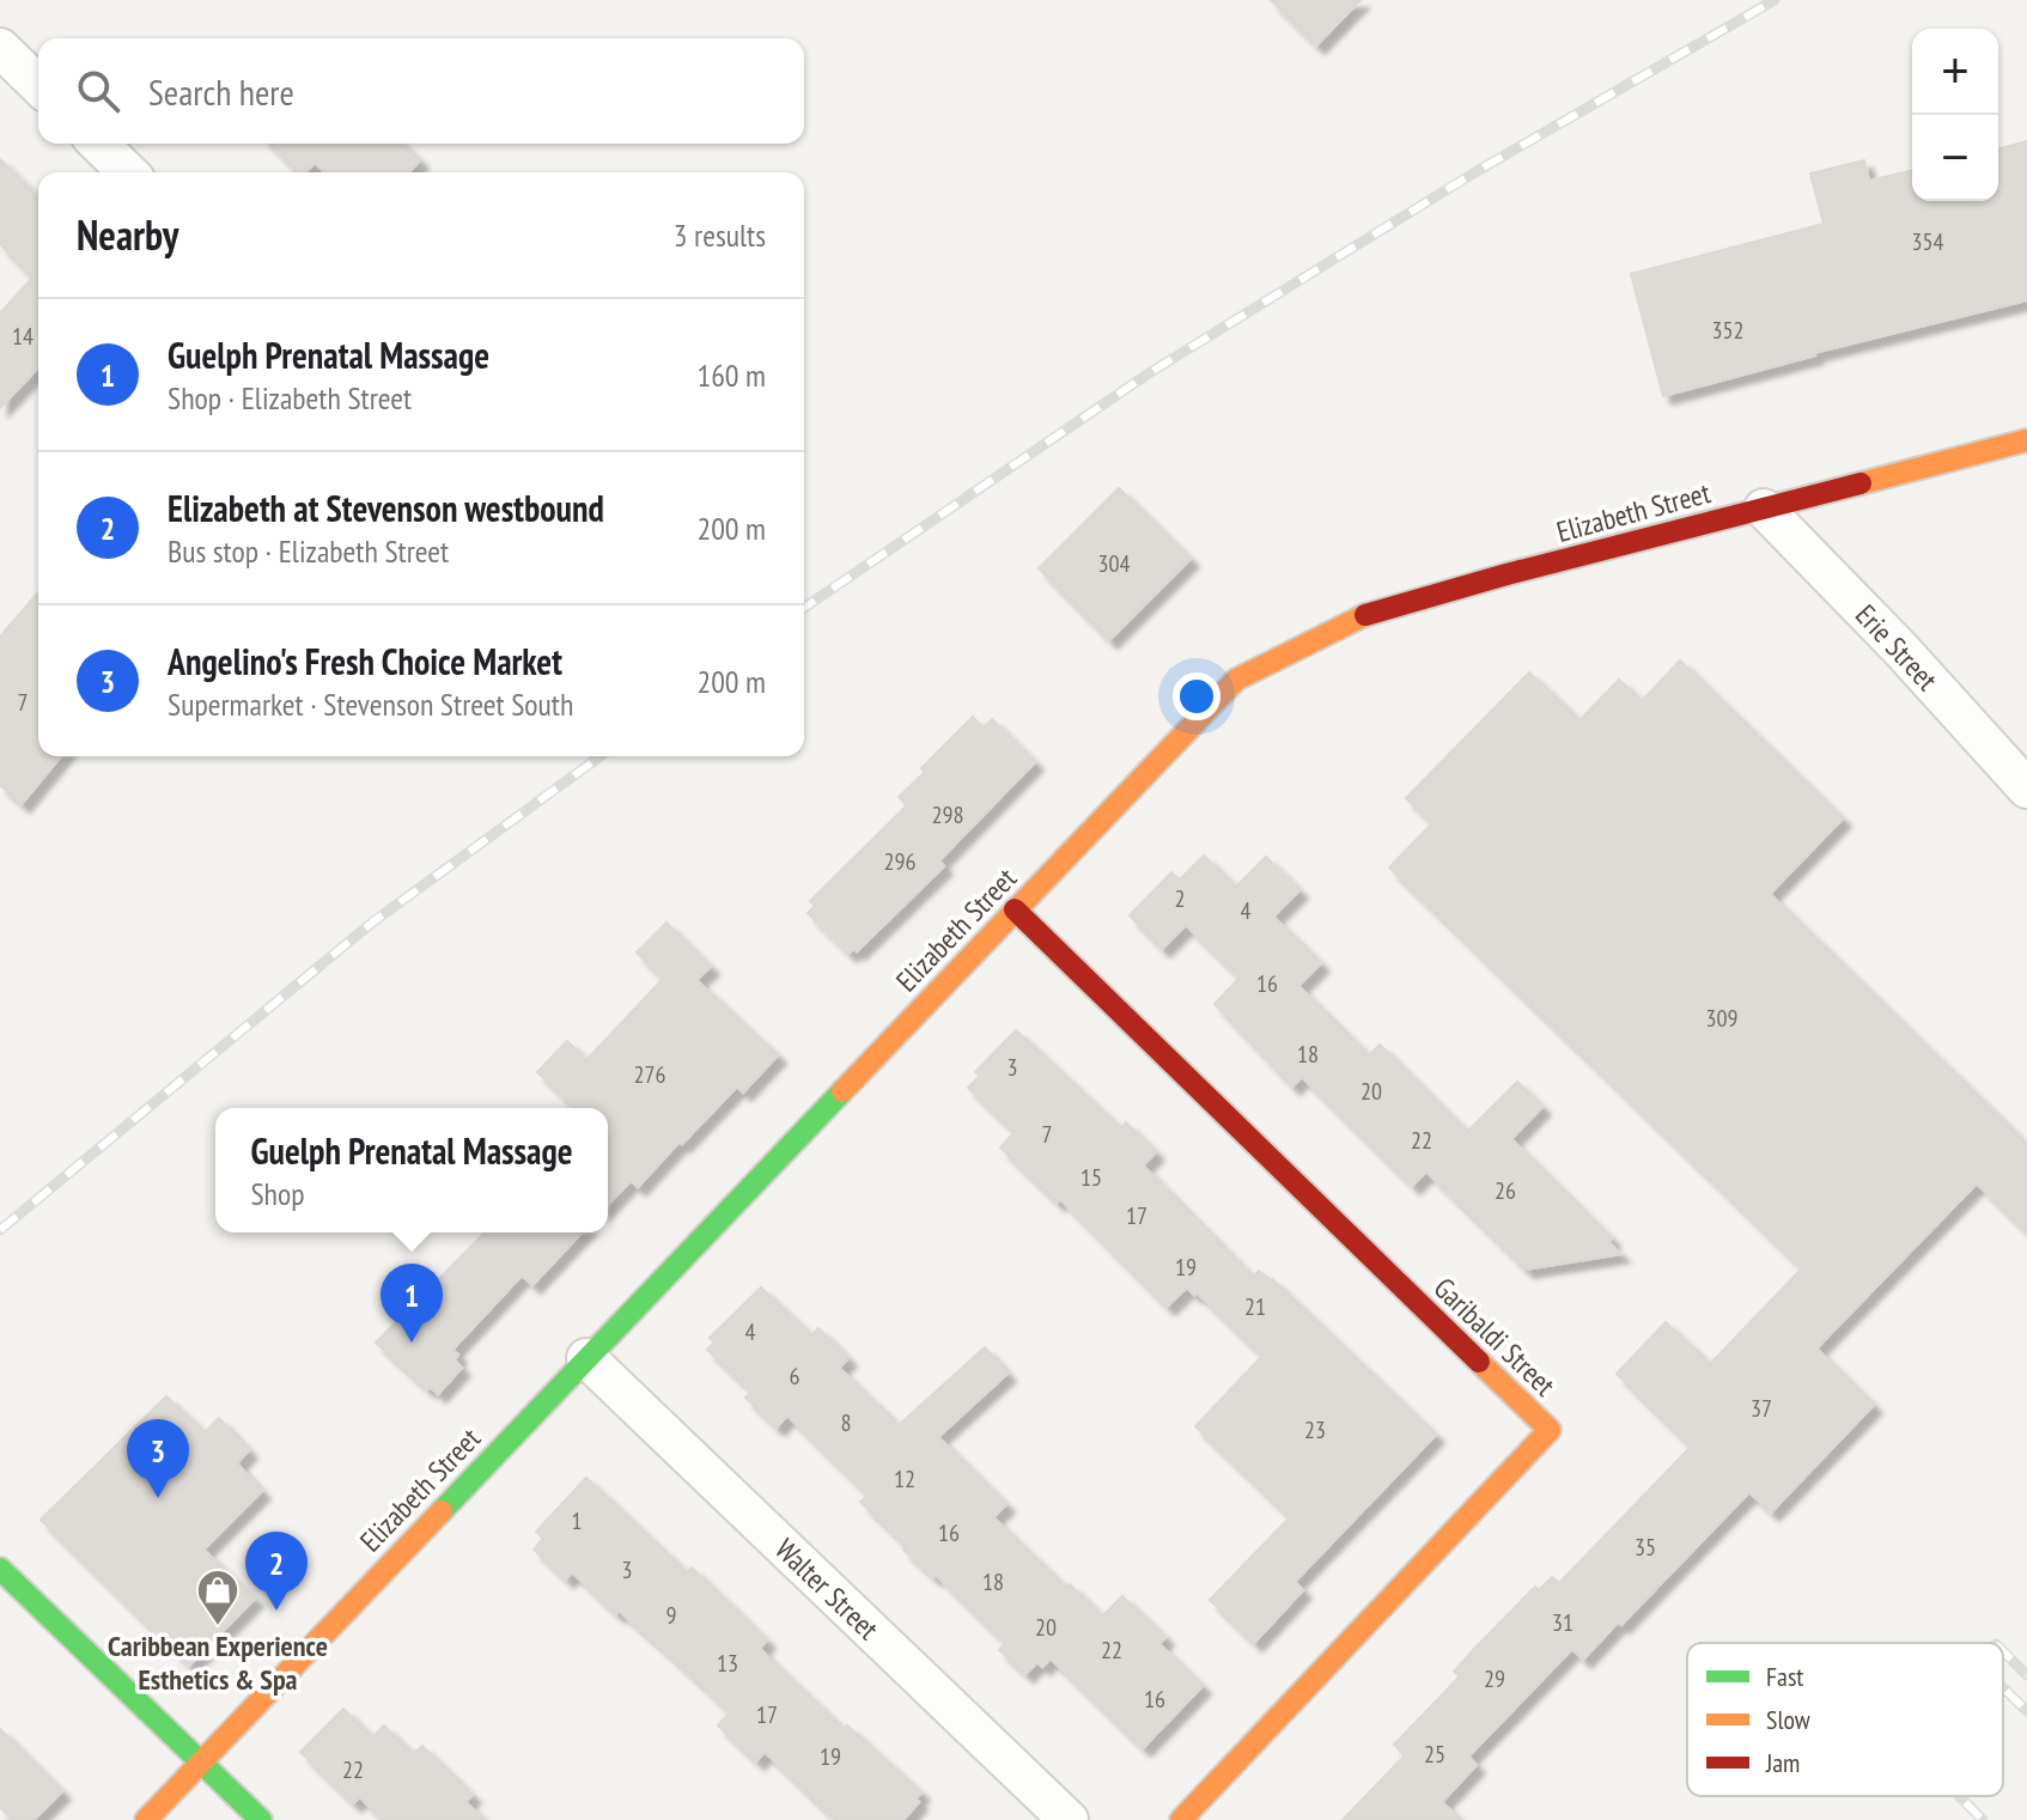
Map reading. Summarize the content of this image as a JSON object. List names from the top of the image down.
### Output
{
  "streets": {
    "main road": ["Elizabeth Street", "Garibaldi Street"],
    "street": ["Erie Street", "Walter Street"]
  },
  "crossings": [
    ["Elizabeth Street", "Erie Street"],
    ["Elizabeth Street", "Garibaldi Street"],
    ["Elizabeth Street", "Walter Street"]
  ],
  "places": {
    "shop": ["Caribbean Experience Esthetics & Spa"]
  },
  "house_numbers": [
    "354",
    "352",
    "14",
    "304",
    "7",
    "298",
    "296",
    "2",
    "4",
    "16",
    "309",
    "18",
    "3",
    "276",
    "20",
    "7",
    "22",
    "15",
    "26",
    "17",
    "19",
    "21",
    "4",
    "6",
    "37",
    "8",
    "23",
    "12",
    "1",
    "16",
    "35",
    "3",
    "18",
    "9",
    "31",
    "20",
    "22",
    "13",
    "29",
    "16",
    "17",
    "25",
    "19",
    "22"
  ],
  "legend": ["Fast", "Slow", "Jam"],
  "page": {
    "map_buttons": ["+", "−"],
    "search": "Search here",
    "heading": ["Nearby", "3 results"],
    "list": [
      {
        "mark": "1",
        "name": "Guelph Prenatal Massage",
        "note": "Shop · Elizabeth Street",
        "value": "160 m"
      },
      {
        "mark": "2",
        "name": "Elizabeth at Stevenson westbound",
        "note": "Bus stop · Elizabeth Street",
        "value": "200 m"
      },
      {
        "mark": "3",
        "name": "Angelino's Fresh Choice Market",
        "note": "Supermarket · Stevenson Street South",
        "value": "200 m"
      }
    ],
    "popup": ["Guelph Prenatal Massage", "Shop"],
    "pins": ["1", "3", "2"]
  }
}
